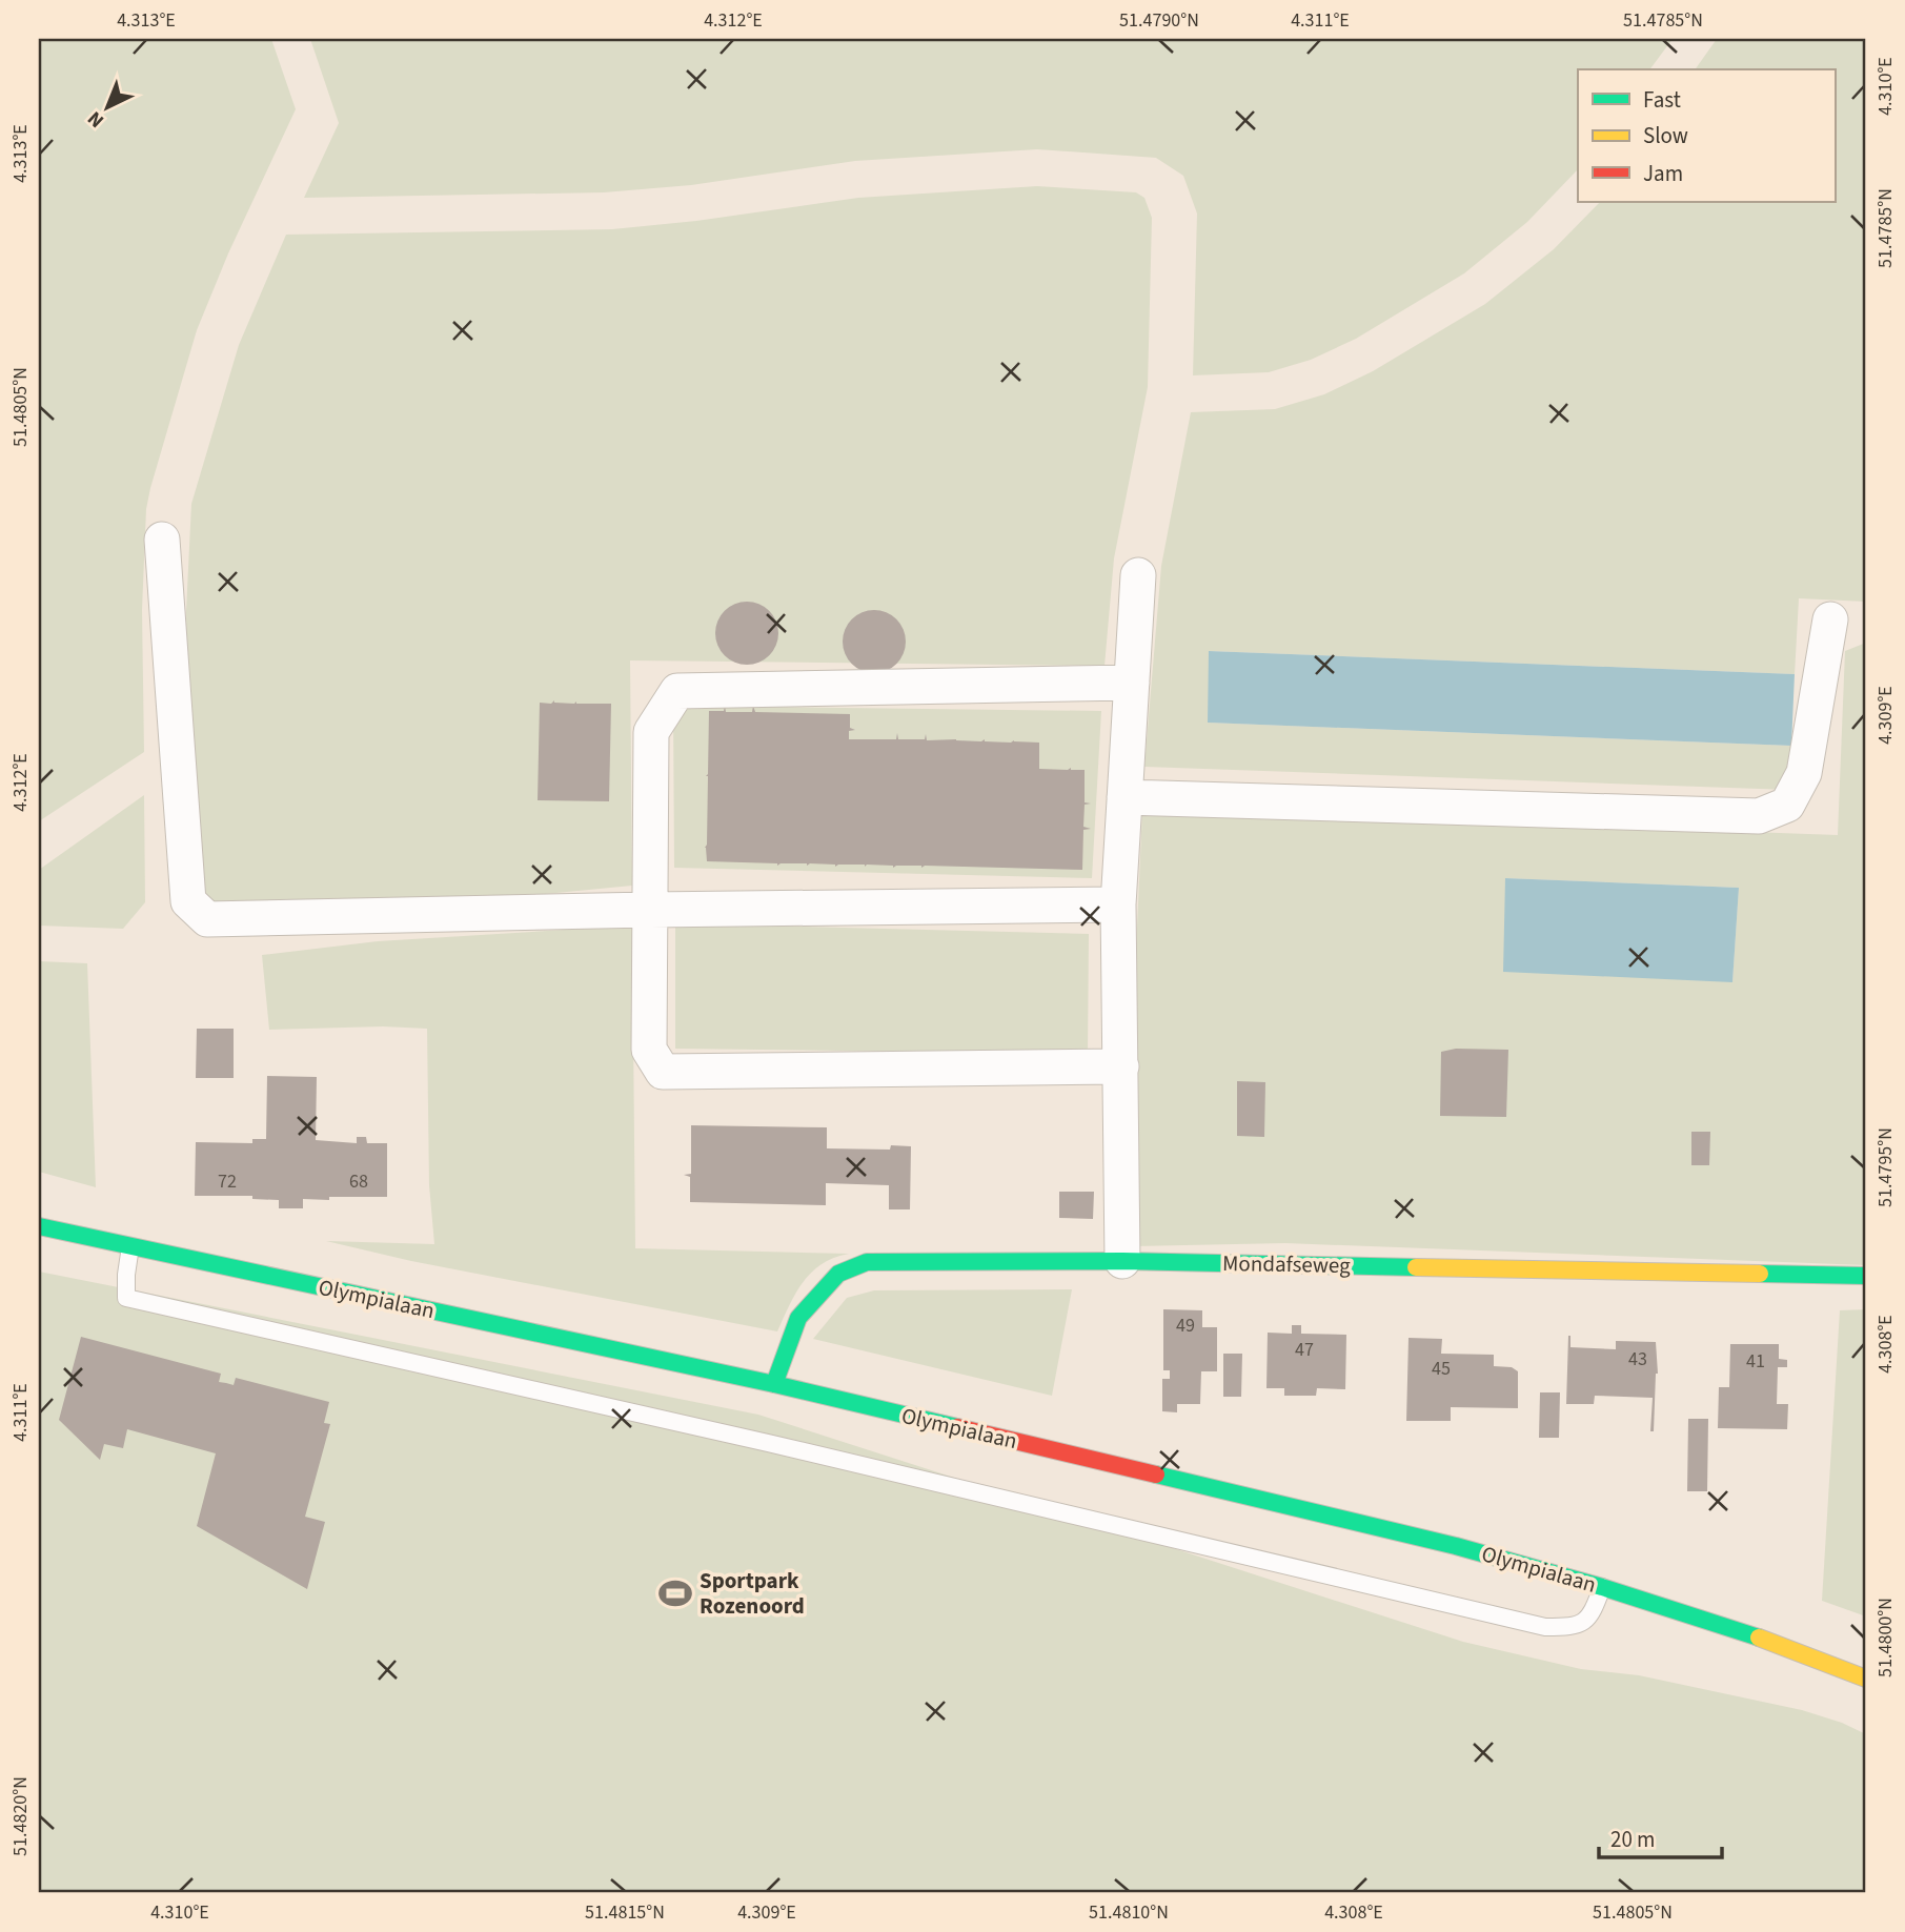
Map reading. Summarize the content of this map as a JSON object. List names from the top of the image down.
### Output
{
  "streets": {
    "main road": ["Mondafseweg", "Olympialaan"]
  },
  "crossings": [
    ["Mondafseweg", "Olympialaan"]
  ],
  "places": {
    "sports": ["Sportpark Rozenoord"]
  },
  "house_numbers": [
    "72",
    "68",
    "49",
    "47",
    "43",
    "41",
    "45"
  ],
  "legend": ["Fast", "Slow", "Jam"],
  "scale_bar": "20 m",
  "north": "bottom left",
  "coordinates": [
    "4.313°E",
    "4.312°E",
    "51.4790°N",
    "4.311°E",
    "51.4785°N",
    "4.310°E",
    "51.4805°N",
    "4.309°E",
    "51.4795°N",
    "4.308°E",
    "51.4800°N",
    "51.4820°N",
    "51.4815°N",
    "51.4810°N"
  ]
}
